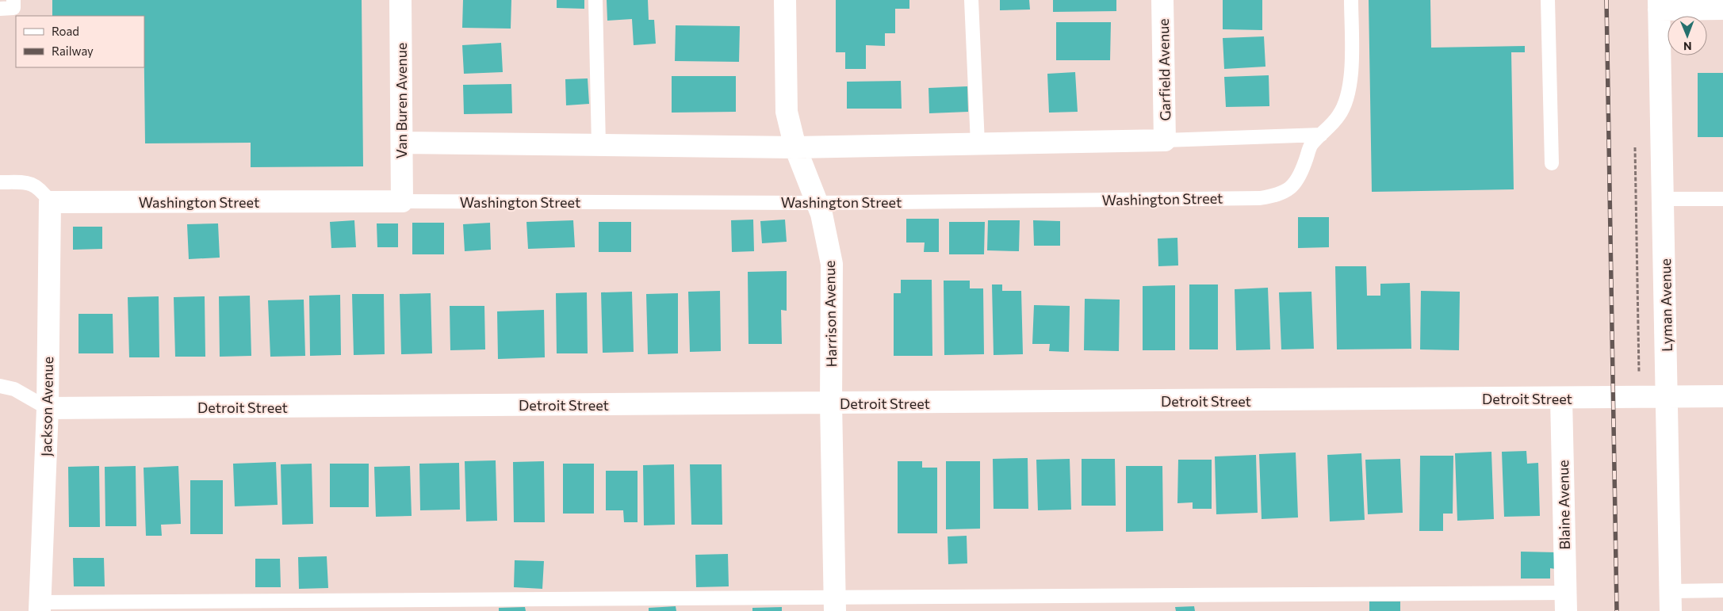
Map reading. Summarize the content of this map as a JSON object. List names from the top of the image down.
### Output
{
  "streets": {
    "street": [
      "Garfield Avenue",
      "Van Buren Avenue",
      "Washington Street",
      "Lyman Avenue",
      "Harrison Avenue",
      "Detroit Street",
      "Jackson Avenue",
      "Blaine Avenue"
    ]
  },
  "crossings": [
    ["Van Buren Avenue", "Washington Street"],
    ["Washington Street", "Harrison Avenue"],
    ["Washington Street", "Jackson Avenue"],
    ["Lyman Avenue", "Detroit Street"],
    ["Harrison Avenue", "Detroit Street"],
    ["Detroit Street", "Jackson Avenue"],
    ["Detroit Street", "Blaine Avenue"]
  ],
  "legend": ["Road", "Railway"],
  "north": "bottom"
}
